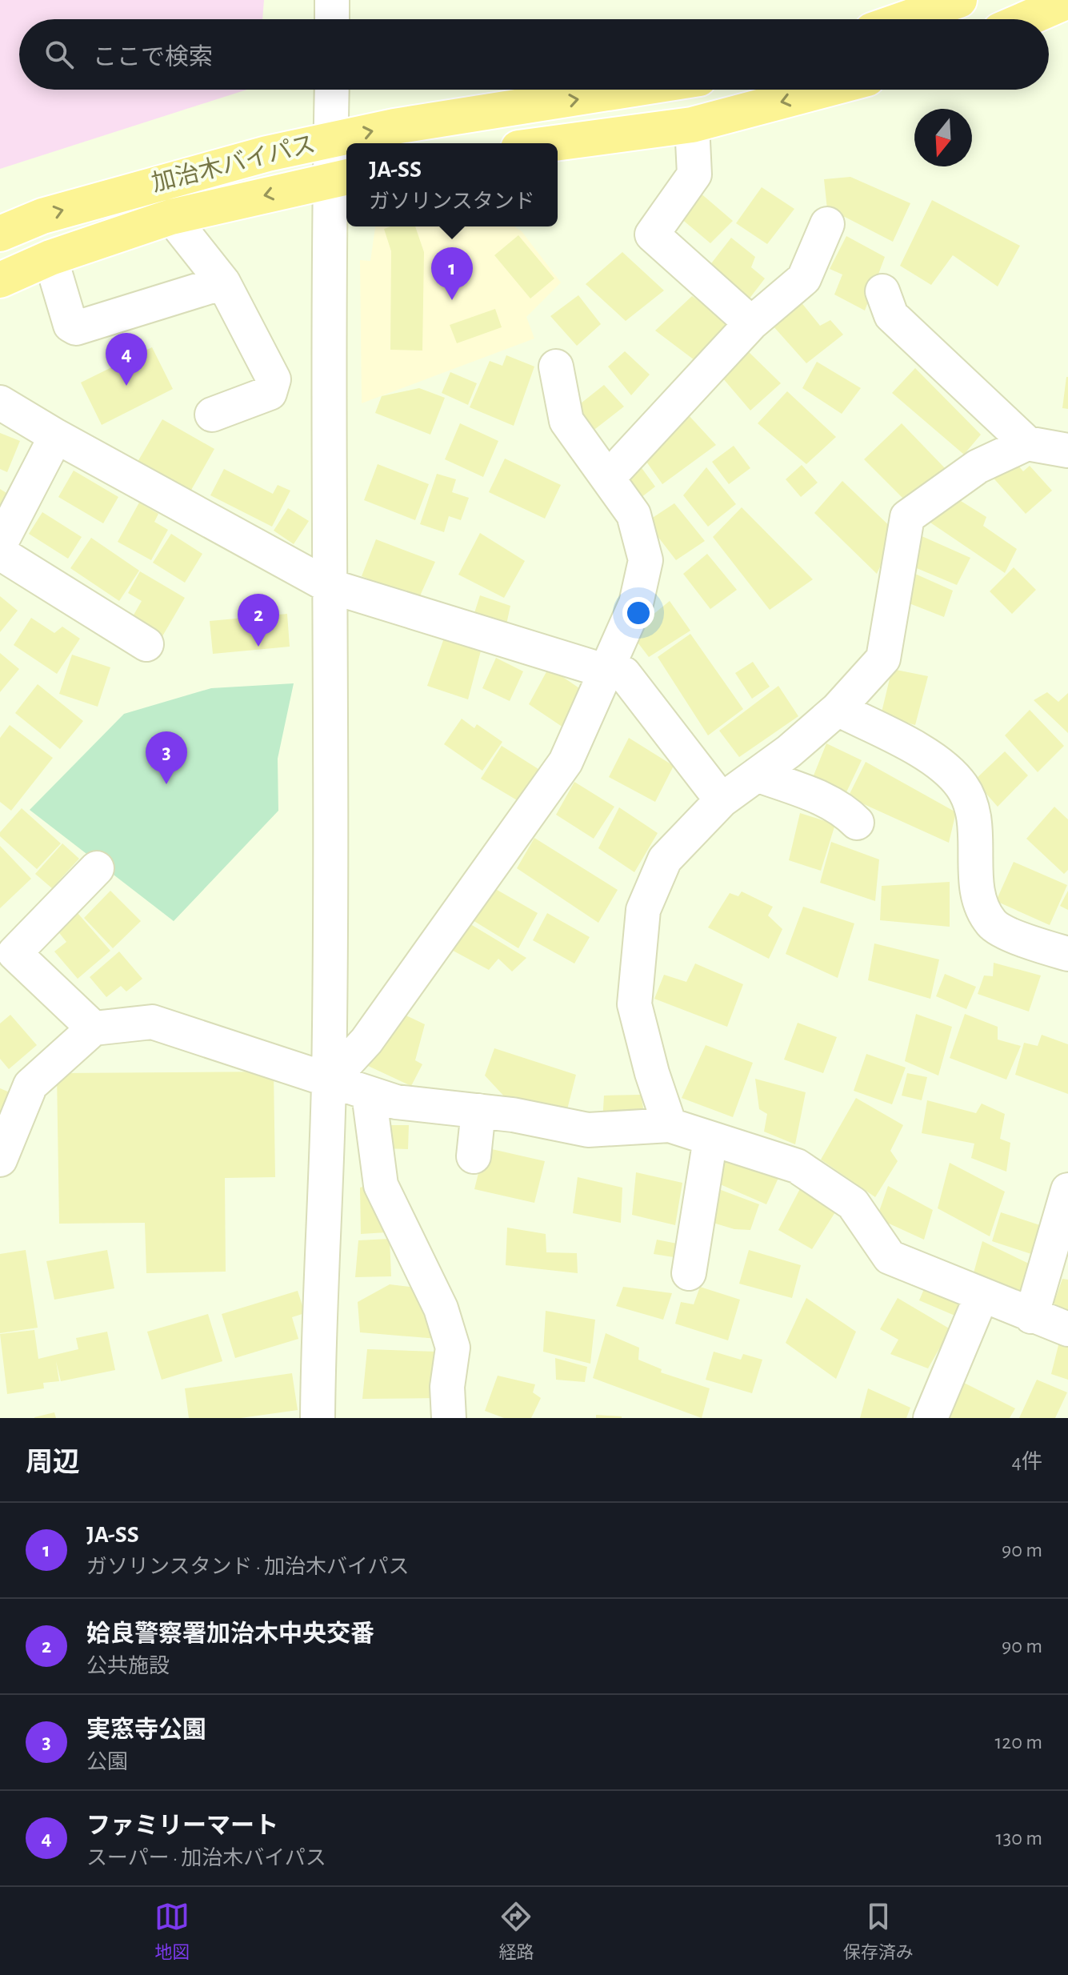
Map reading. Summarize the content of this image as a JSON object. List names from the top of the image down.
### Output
{
  "streets": {
    "highway": ["加治木バイパス"]
  },
  "north": "bottom",
  "page": {
    "search": "ここで検索",
    "popup": ["JA-SS", "ガソリンスタンド"],
    "pins": [
      "1",
      "4",
      "2",
      "3"
    ],
    "heading": ["周辺", "4件"],
    "list": [
      {
        "mark": "1",
        "name": "JA-SS",
        "note": "ガソリンスタンド · 加治木バイパス",
        "value": "90 m"
      },
      {
        "mark": "2",
        "name": "姶良警察署加治木中央交番",
        "note": "公共施設",
        "value": "90 m"
      },
      {
        "mark": "3",
        "name": "実窓寺公園",
        "note": "公園",
        "value": "120 m"
      },
      {
        "mark": "4",
        "name": "ファミリーマート",
        "note": "スーパー · 加治木バイパス",
        "value": "130 m"
      }
    ],
    "nav": ["地図", "経路", "保存済み"]
  }
}
